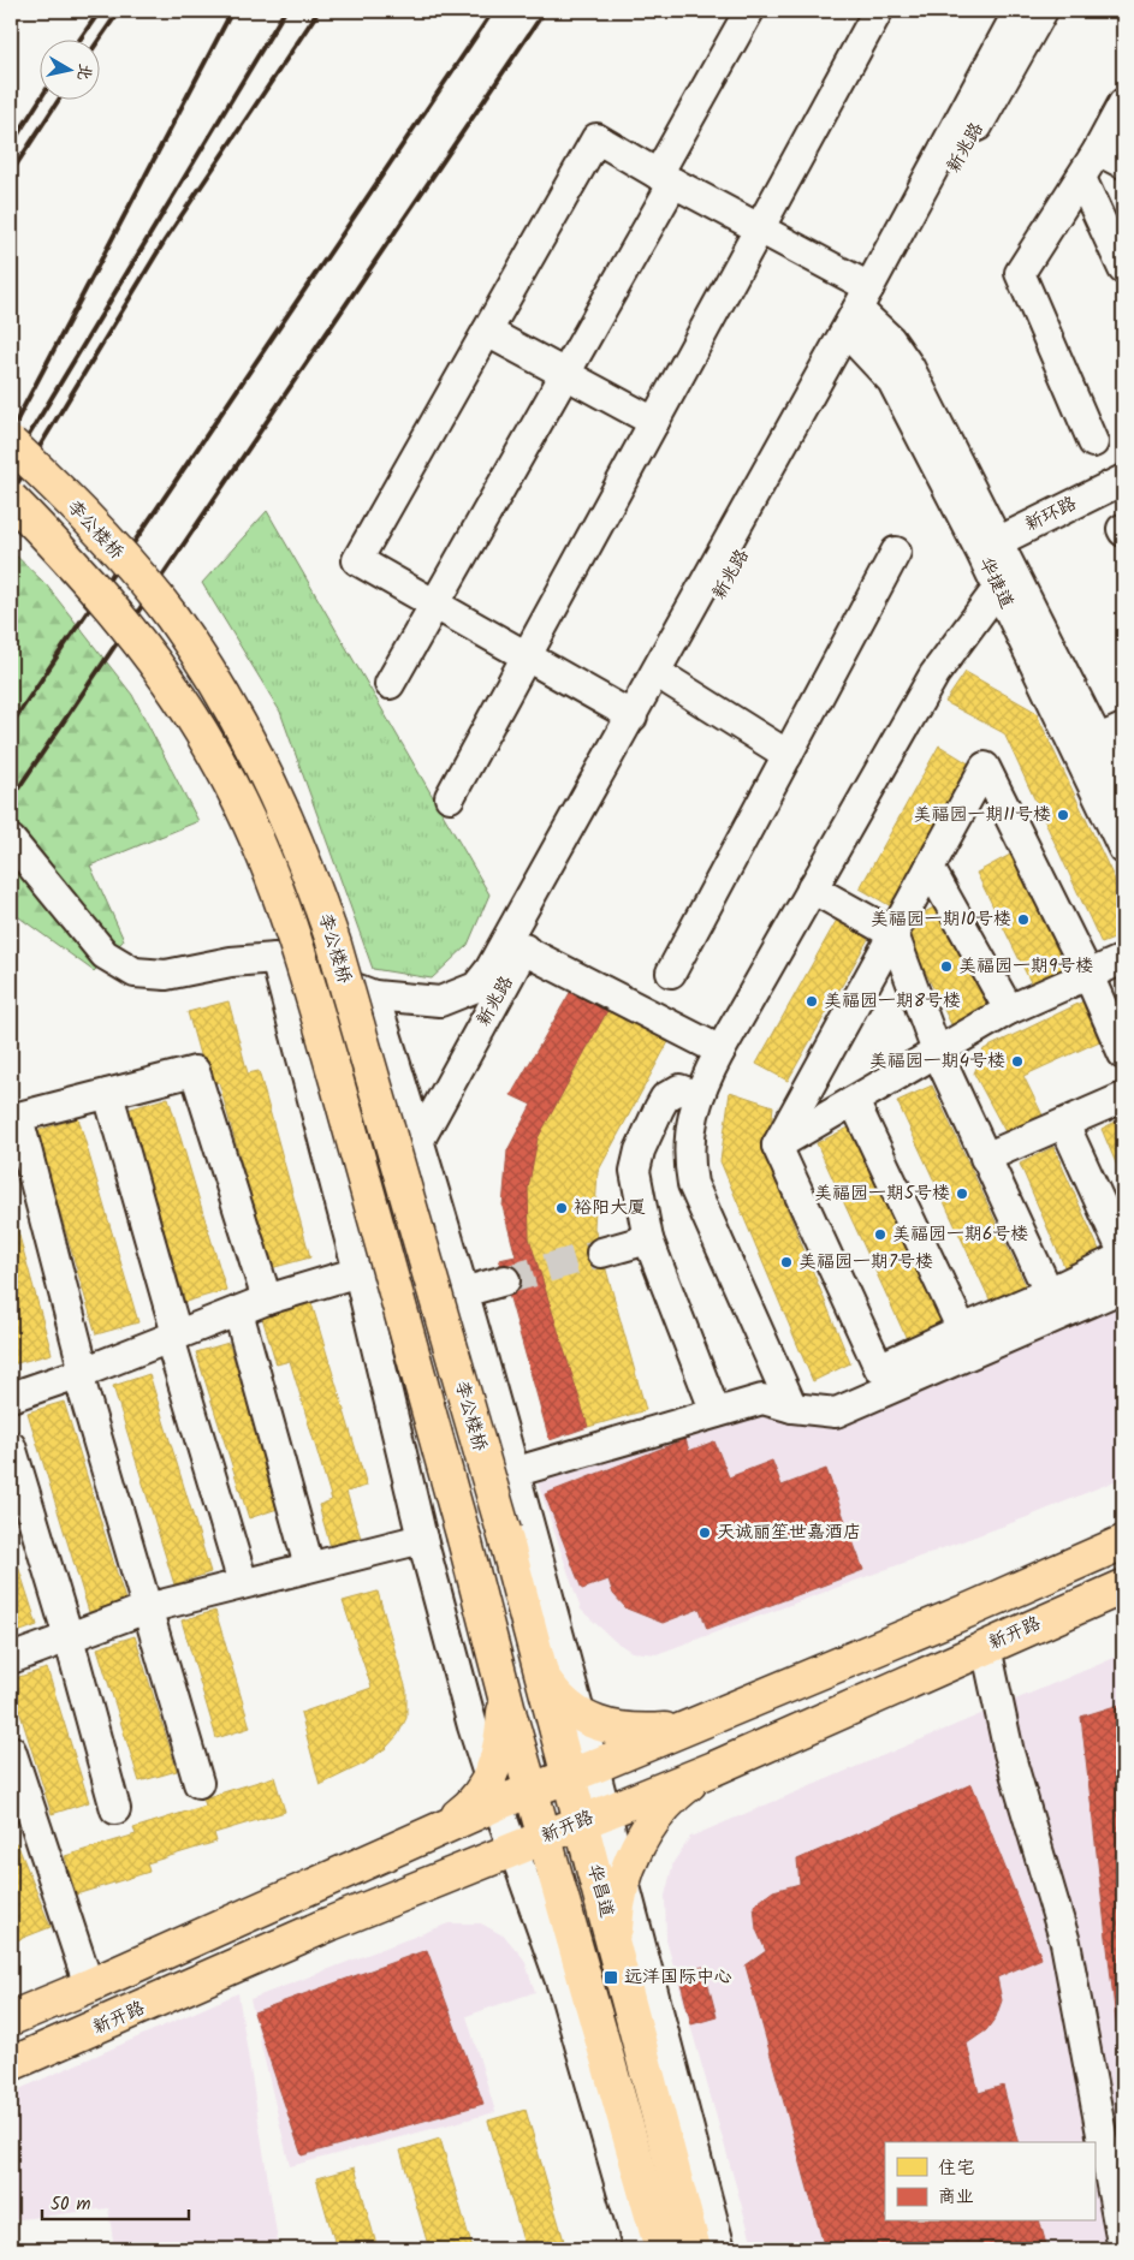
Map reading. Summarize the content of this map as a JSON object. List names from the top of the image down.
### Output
{
  "streets": {
    "main road": ["李公楼桥", "新开路", "华昌道"],
    "street": ["新兆路", "新环路", "华捷道"]
  },
  "crossings": [
    ["新兆路", "华捷道"],
    ["新环路", "华捷道"],
    ["李公楼桥", "华昌道"],
    ["新开路", "华昌道"]
  ],
  "places": {
    "other": [
      "美福园一期11号楼",
      "美福园一期10号楼",
      "美福园一期9号楼",
      "美福园一期8号楼",
      "美福园一期4号楼",
      "美福园一期5号楼",
      "裕阳大厦",
      "美福园一期6号楼",
      "美福园一期7号楼",
      "天诚丽笙世嘉酒店"
    ],
    "transit": ["远洋国际中心"]
  },
  "legend": ["住宅", "商业"],
  "scale_bar": "50 m",
  "north": "right"
}
